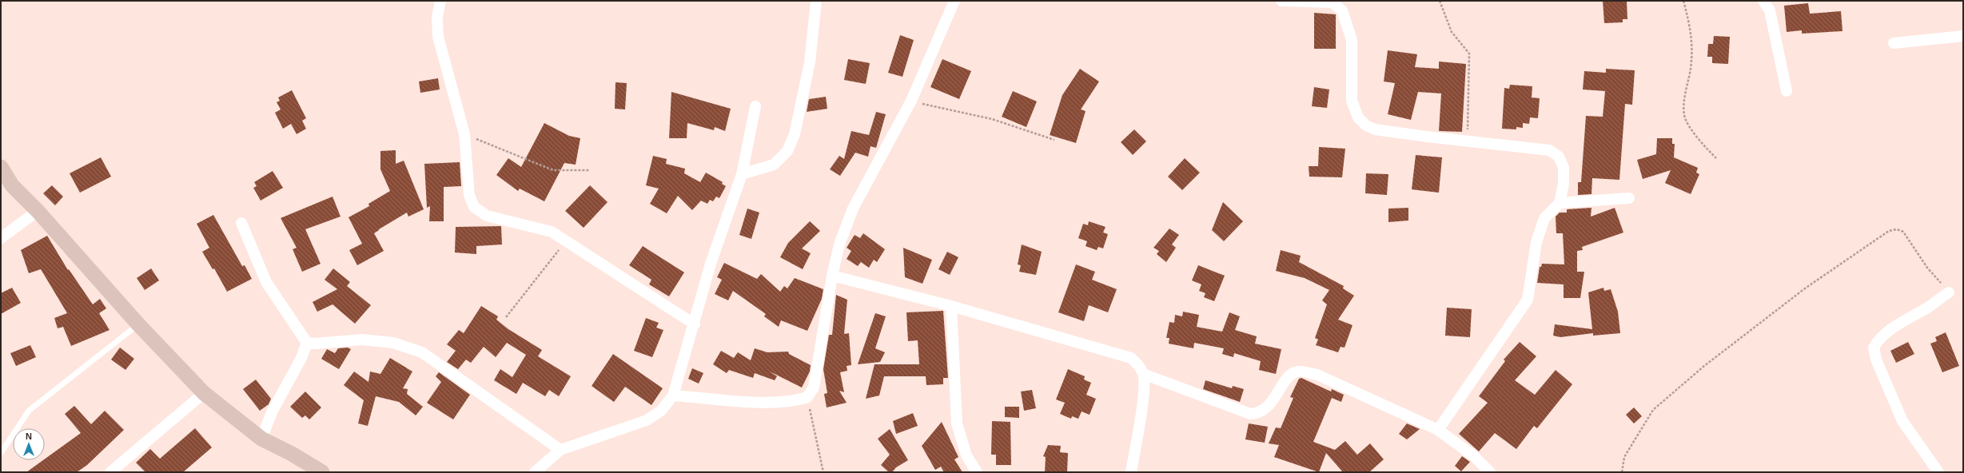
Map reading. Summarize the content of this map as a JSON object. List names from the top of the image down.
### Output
{
  "north": "top"
}
